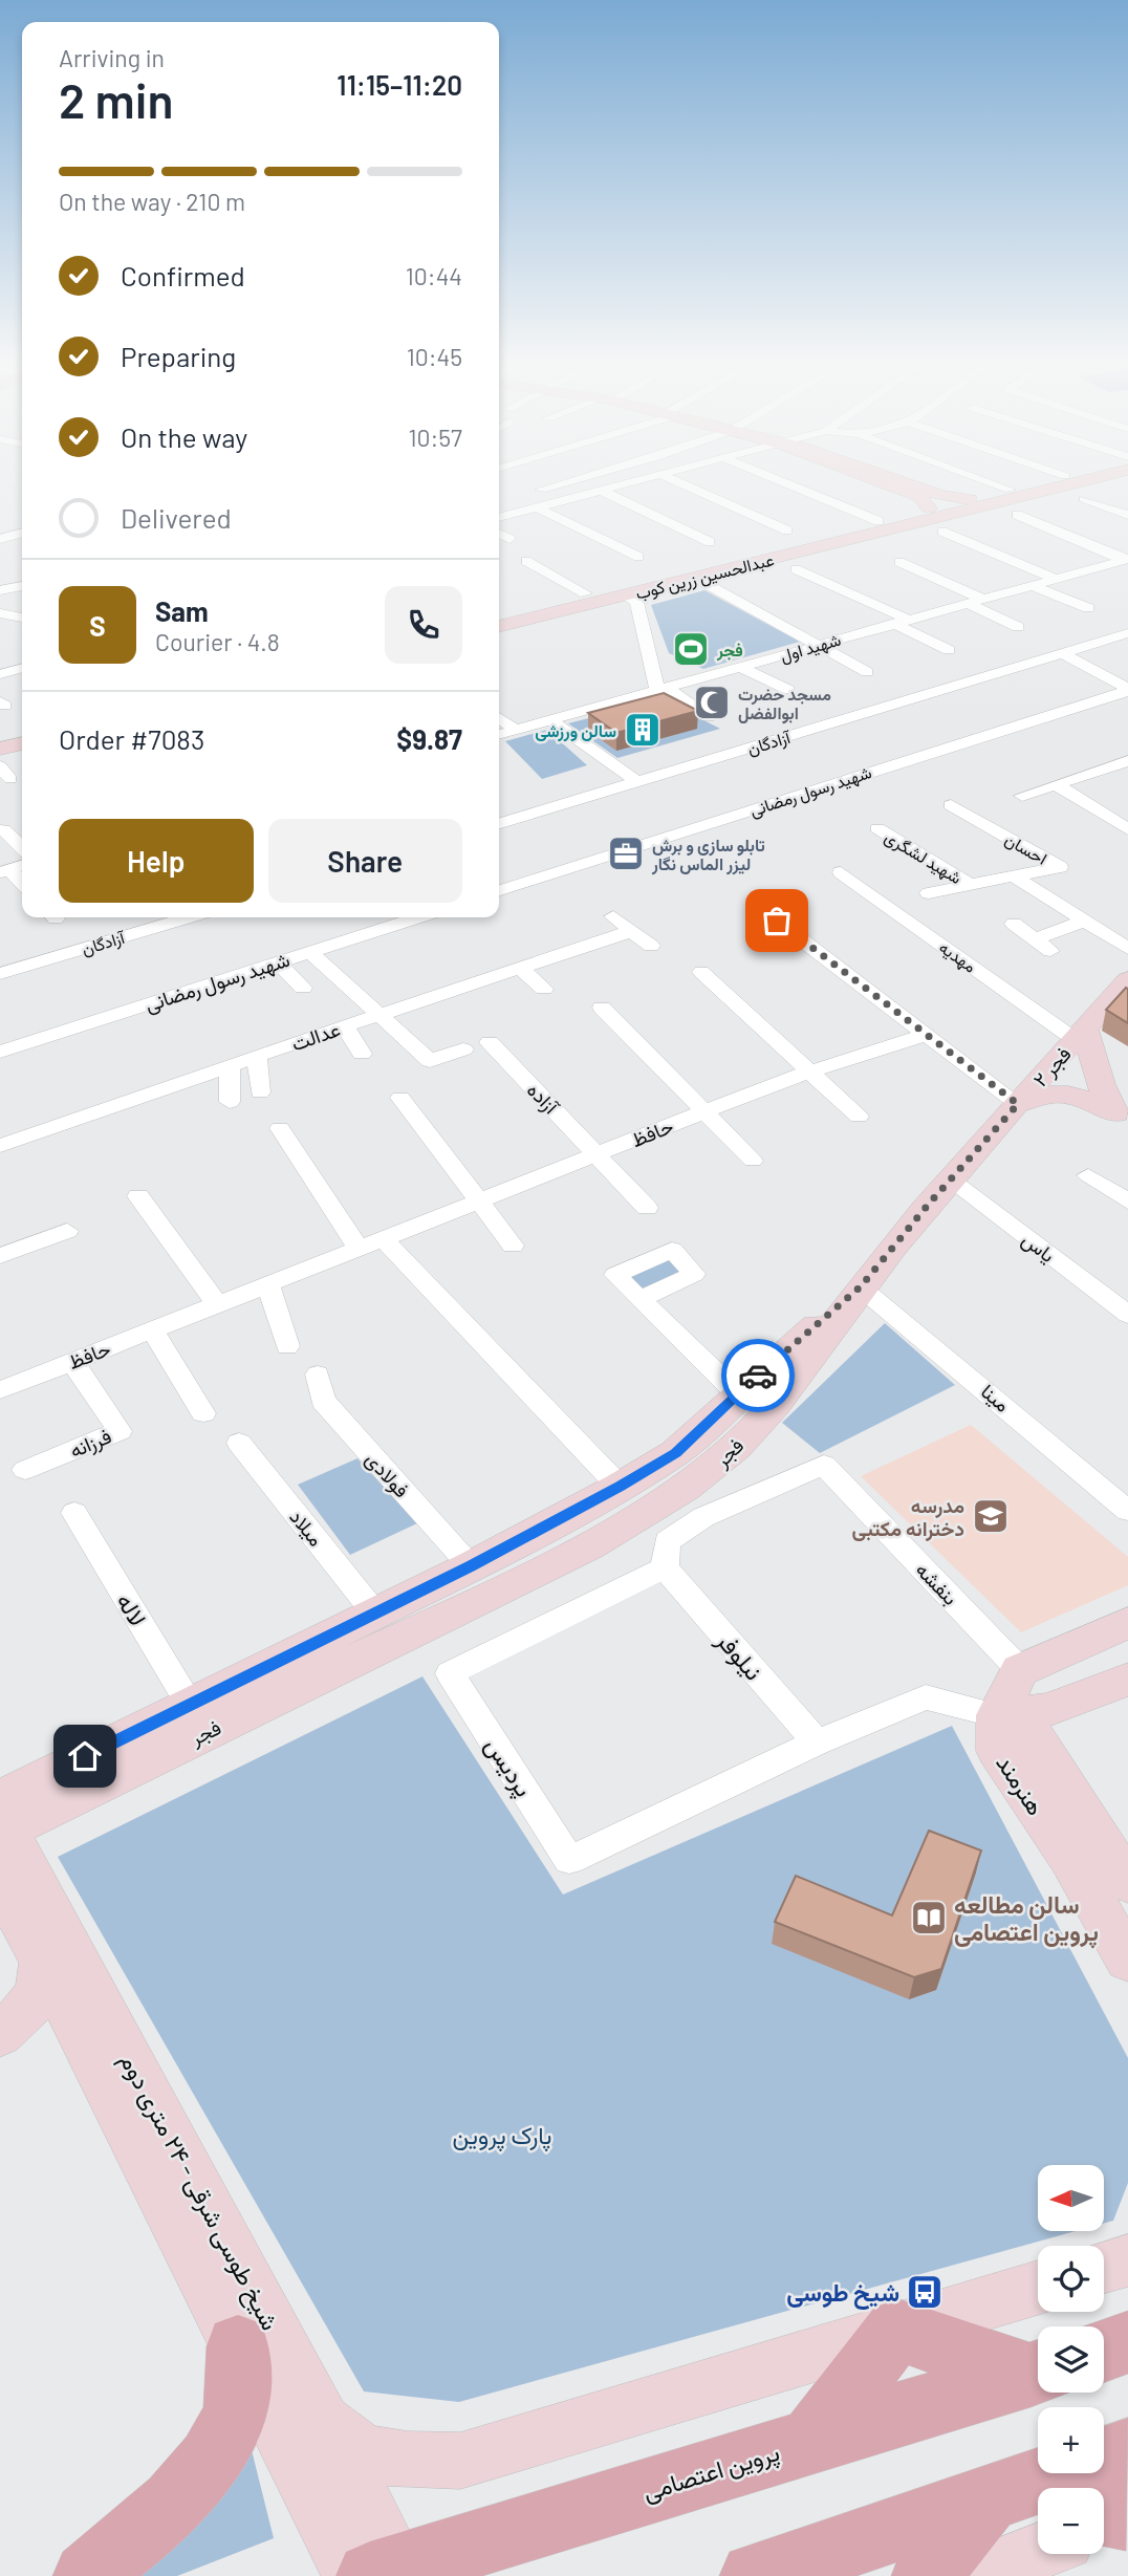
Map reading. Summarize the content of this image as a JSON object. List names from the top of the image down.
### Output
{
  "streets": {
    "main road": ["پروین اعتصامی"],
    "street": [
      "عبدالحسین زرین کوب",
      "شهید اول",
      "آزادگان",
      "شهید رسول رمضانی",
      "احسان",
      "شهید لشگری",
      "مهدیه",
      "عدالت",
      "فجر ۲",
      "آزاده",
      "حافظ",
      "یاس",
      "مینا",
      "فرزانه",
      "فجر",
      "فولادی",
      "میلاد",
      "بنفشه",
      "لاله",
      "نیلوفر",
      "پردیس",
      "هنرمند",
      "شیخ طوسی شرقی - ۲۴ متری دوم"
    ]
  },
  "crossings": [
    ["احسان", "شهید لشگری"],
    ["مهدیه", "فجر ۲"],
    ["فجر ۲", "یاس"],
    ["فجر ۲", "مینا"],
    ["فجر ۲", "فجر"],
    ["آزاده", "حافظ"],
    ["حافظ", "فرزانه"],
    ["مینا", "فجر"],
    ["فجر", "فولادی"],
    ["فجر", "میلاد"],
    ["فجر", "لاله"],
    ["فجر", "شیخ طوسی شرقی - ۲۴ متری دوم"],
    ["بنفشه", "نیلوفر"],
    ["بنفشه", "پردیس"],
    ["نیلوفر", "پردیس"],
    ["شیخ طوسی شرقی - ۲۴ متری دوم", "پروین اعتصامی"]
  ],
  "parks": ["پارک پروین"],
  "places": {
    "sports": ["فجر"],
    "mosque": ["مسجد حضرت ابوالفضل"],
    "building": ["سالن ورزشی"],
    "office": ["تابلو سازی و برش لیزر الماس نگار"],
    "school or university": ["مدرسه دخترانه مکتبی"],
    "library": ["سالن مطالعه پروین اعتصامی"],
    "bus stop": ["شیخ طوسی"]
  },
  "north": "left",
  "page": {
    "heading": ["2 min", "Arriving in", "11:15–11:20"],
    "panel": [
      "Sam",
      "Courier · 4.8",
      "Order #7083",
      "$9.87"
    ],
    "bar": "On the way · 210 m",
    "list": [
      ["Confirmed", "10:44"],
      ["Preparing", "10:45"],
      ["On the way", "10:57"],
      "Delivered"
    ],
    "round": "S",
    "buttons": ["Help", "Share"],
    "map_buttons": ["+", "−"]
  }
}
